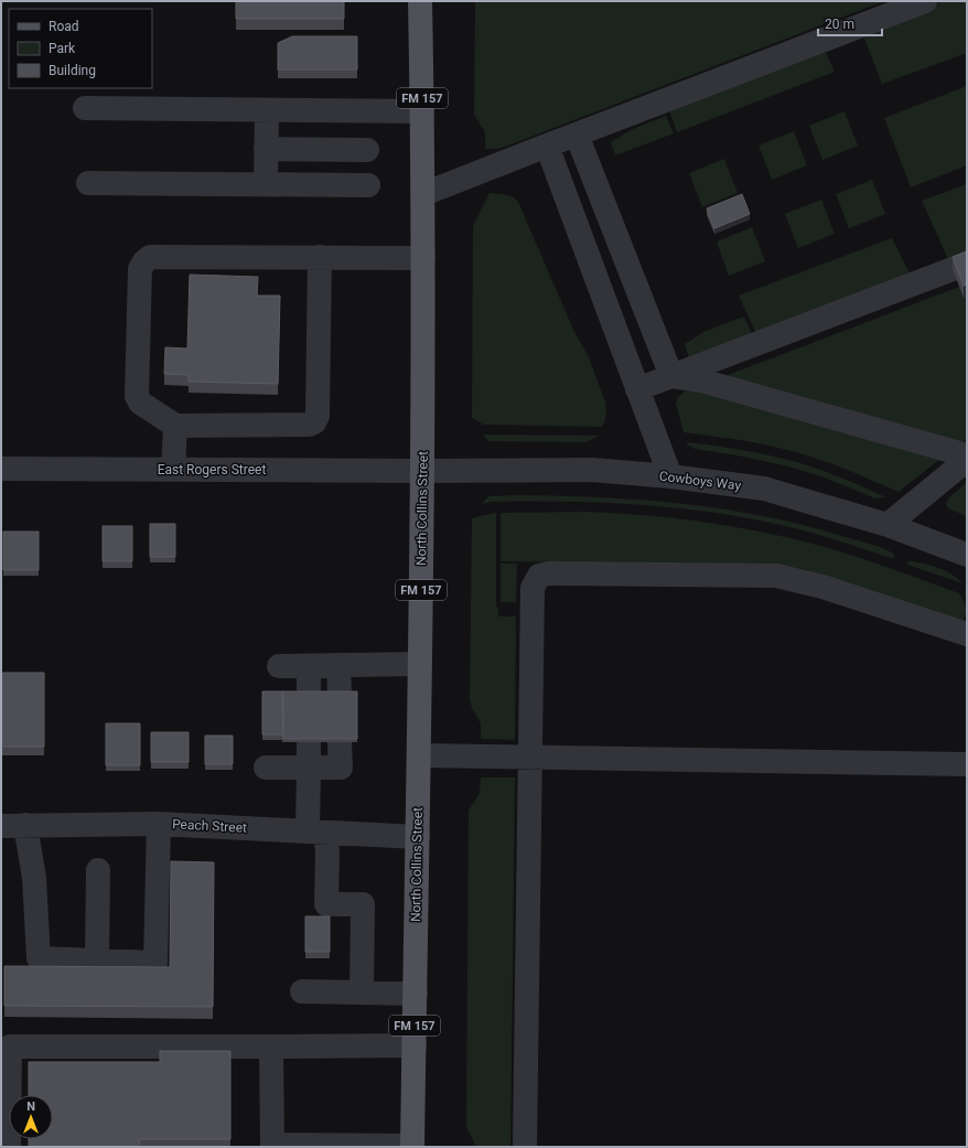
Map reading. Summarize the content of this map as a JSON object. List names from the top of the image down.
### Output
{
  "streets": {
    "main road": ["FM 157", "North Collins Street"],
    "street": ["East Rogers Street", "Cowboys Way", "Peach Street"]
  },
  "crossings": [
    ["East Rogers Street", "Cowboys Way"],
    ["East Rogers Street", "North Collins Street"],
    ["Cowboys Way", "North Collins Street"],
    ["North Collins Street", "Peach Street"]
  ],
  "legend": ["Road", "Park", "Building"],
  "scale_bar": "20 m",
  "north": "top"
}
